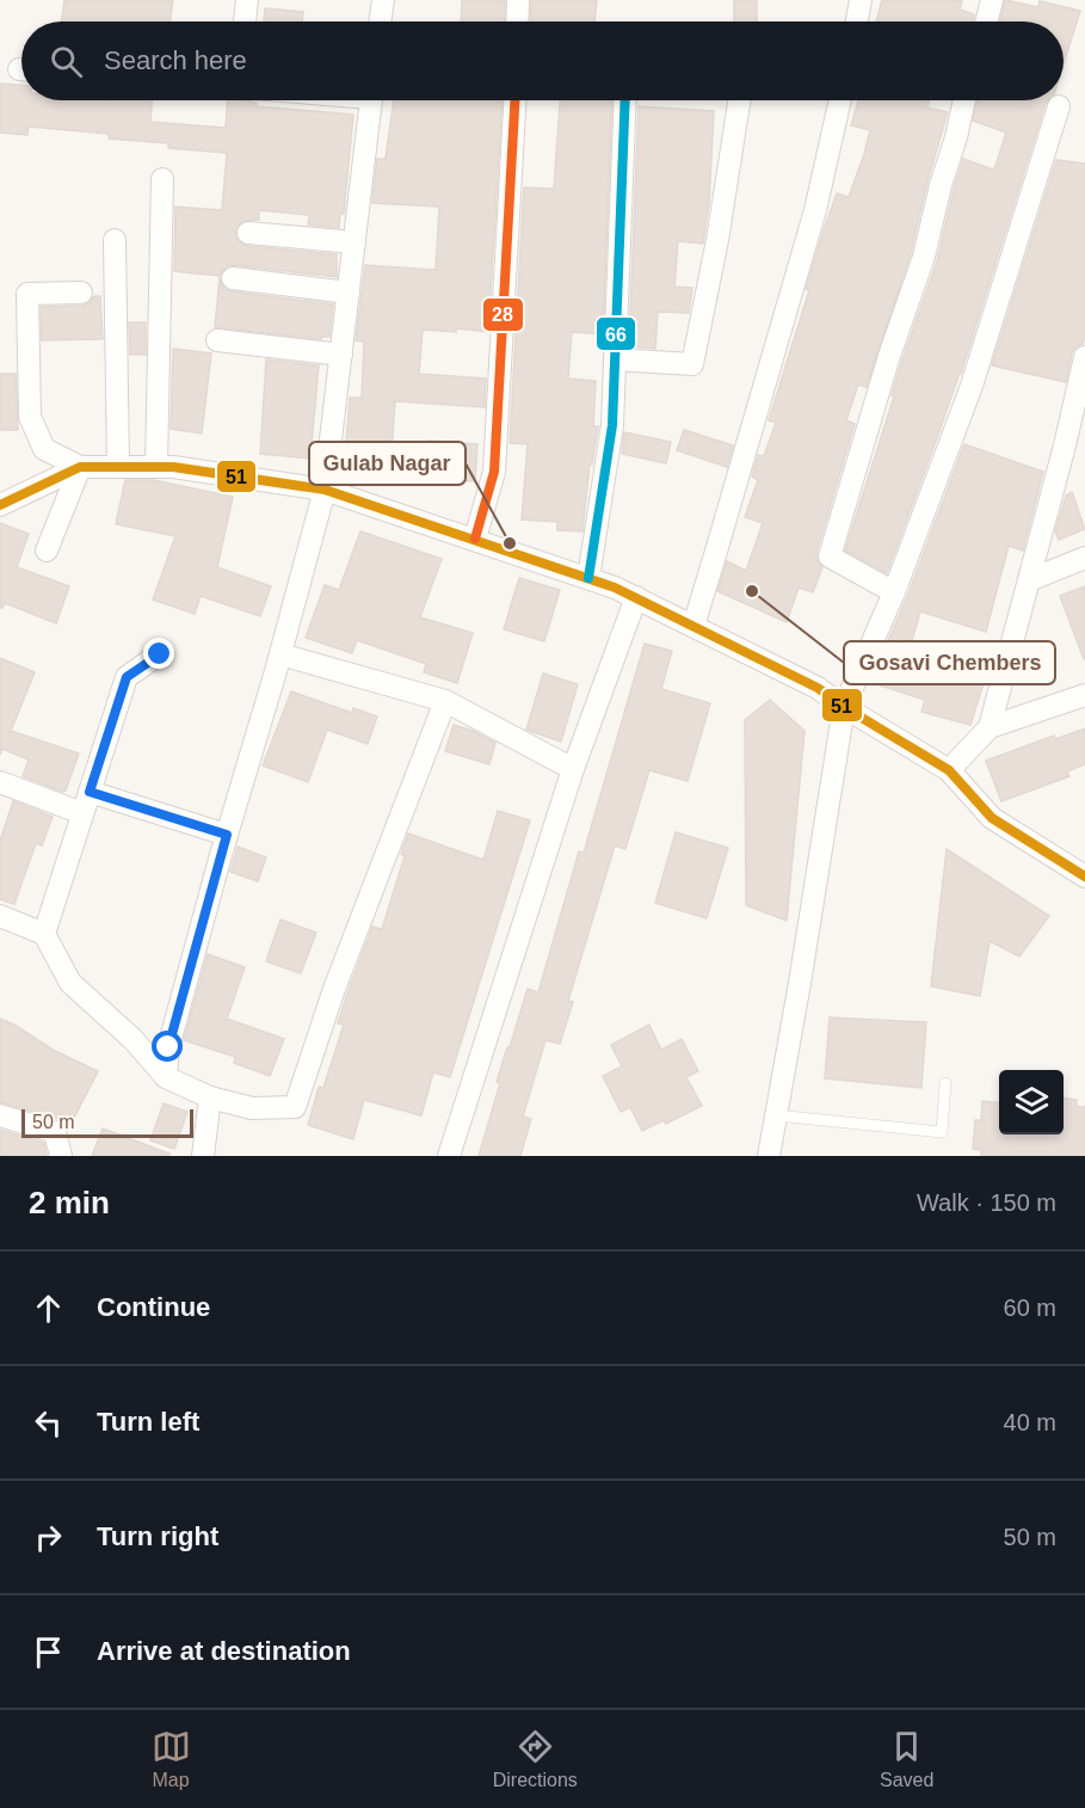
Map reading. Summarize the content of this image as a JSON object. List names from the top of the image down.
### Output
{
  "places": ["Gulab Nagar", "Gosavi Chembers"],
  "lines": ["transit line 28", "transit line 66", "transit line 51"],
  "scale_bar": "50 m",
  "page": {
    "search": "Search here",
    "scale": "50 m",
    "heading": ["2 min", "Walk · 150 m"],
    "list": [
      ["Continue", "60 m"],
      ["Turn left", "40 m"],
      ["Turn right", "50 m"],
      "Arrive at destination"
    ],
    "nav": ["Map", "Directions", "Saved"]
  }
}
